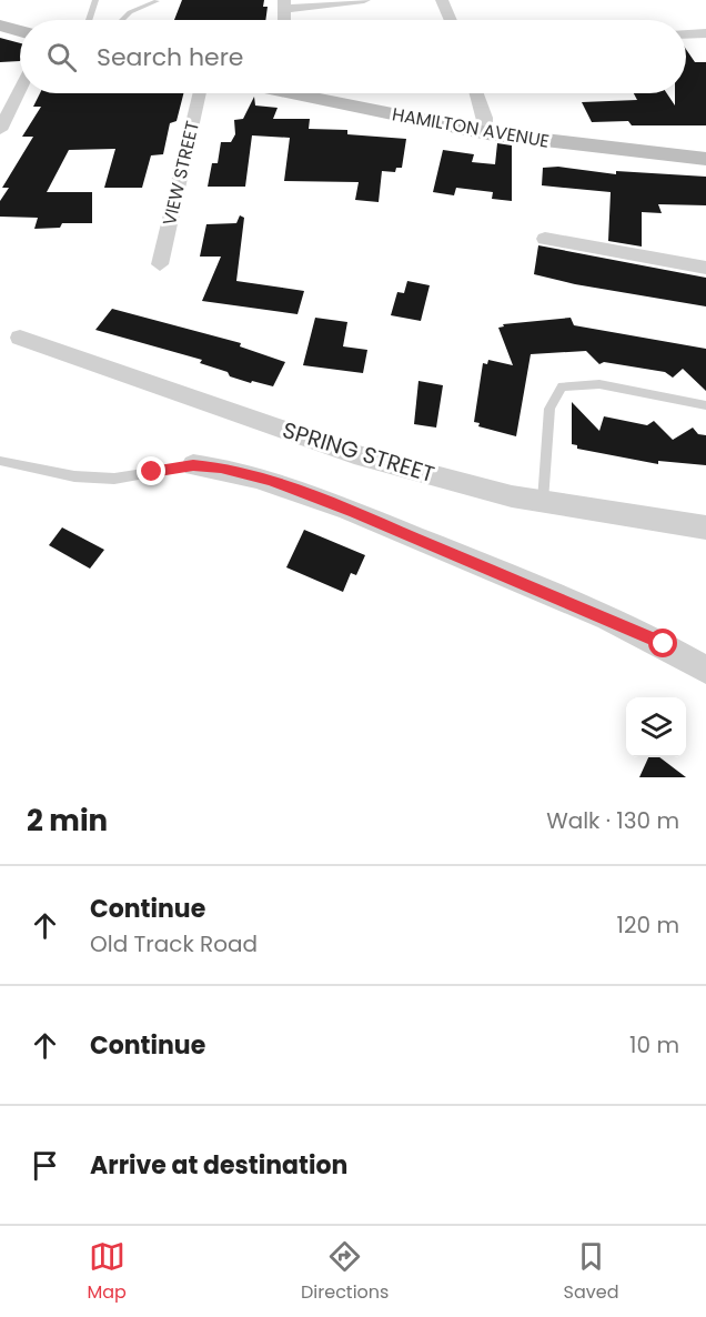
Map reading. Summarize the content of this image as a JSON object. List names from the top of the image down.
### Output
{
  "streets": {
    "main road": ["HAMILTON AVENUE"],
    "street": ["VIEW STREET", "SPRING STREET"]
  },
  "page": {
    "search": "Search here",
    "heading": ["2 min", "Walk · 130 m"],
    "list": [
      ["Continue", "Old Track Road", "120 m"],
      ["Continue", "10 m"],
      "Arrive at destination"
    ],
    "nav": ["Map", "Directions", "Saved"]
  }
}
